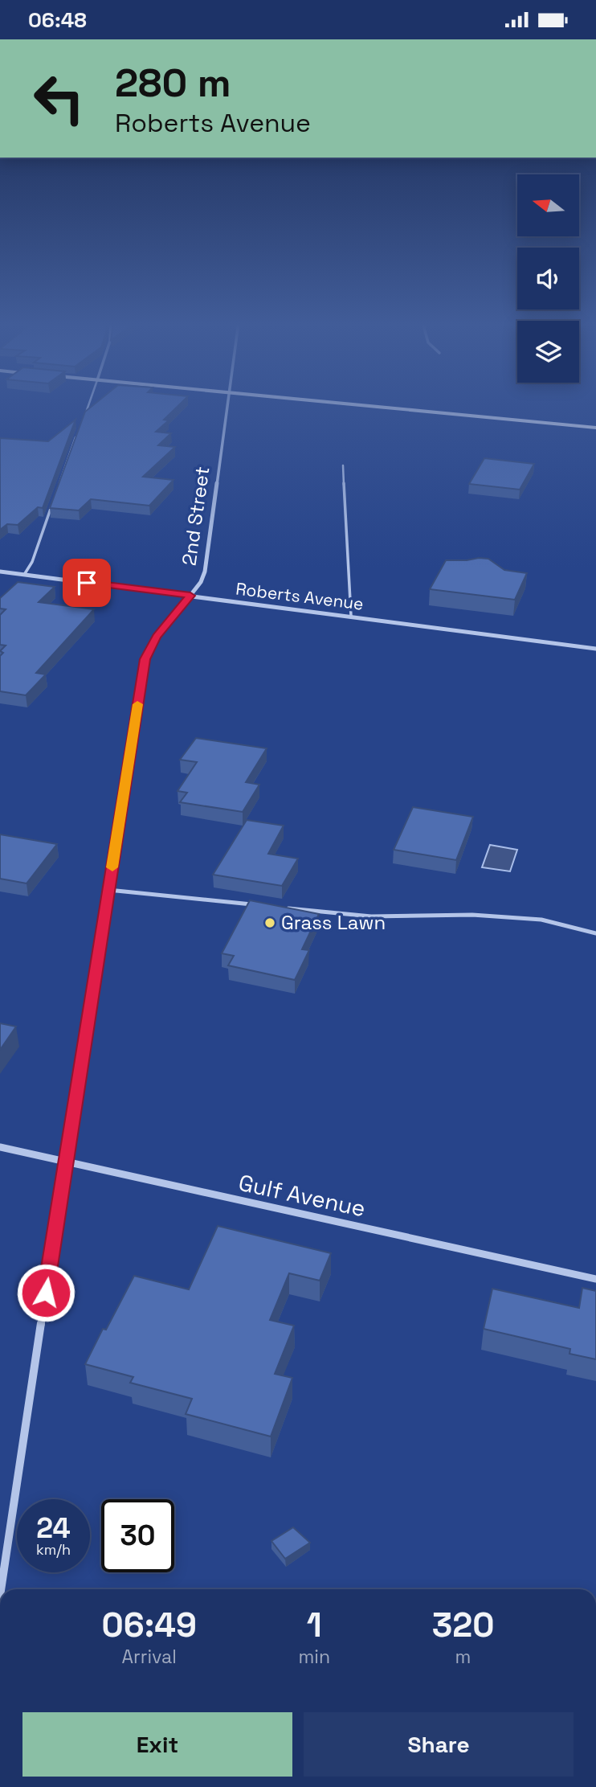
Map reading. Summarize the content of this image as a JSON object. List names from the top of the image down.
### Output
{
  "streets": {
    "street": ["2nd Street", "Roberts Avenue", "Gulf Avenue"]
  },
  "crossings": [
    ["2nd Street", "Roberts Avenue"],
    ["2nd Street", "Gulf Avenue"]
  ],
  "places": ["Grass Lawn"],
  "north": "left",
  "page": {
    "status": "06:48",
    "turn": ["280 m", "Roberts Avenue"],
    "speed": "24 km/h",
    "limit": "30",
    "eta": [
      "06:49",
      "Arrival",
      "1",
      "min",
      "320",
      "m"
    ],
    "buttons": ["Exit", "Share"]
  }
}
